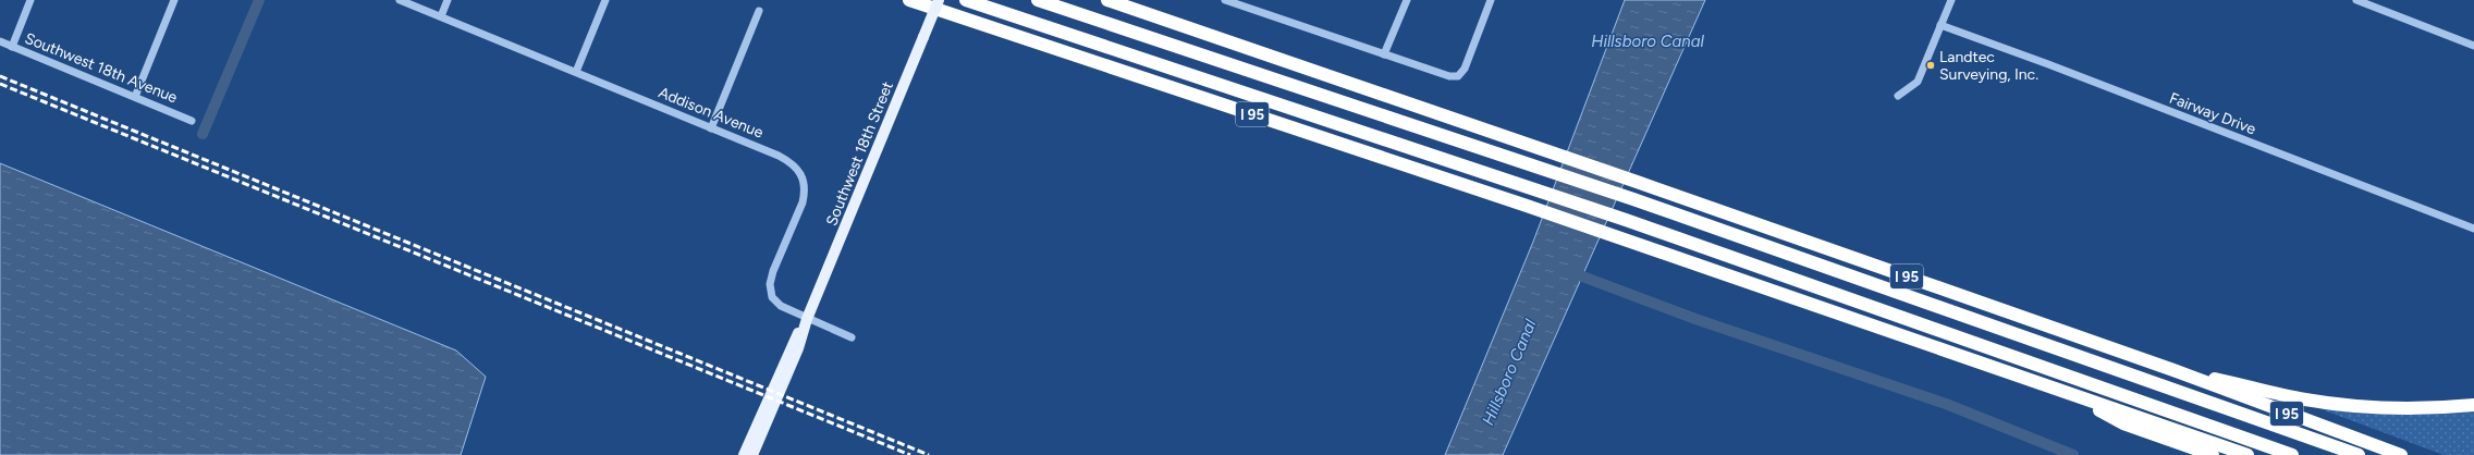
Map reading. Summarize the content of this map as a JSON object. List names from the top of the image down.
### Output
{
  "streets": {
    "highway": ["I 95"],
    "main road": ["Southwest 18th Street"],
    "street": ["Southwest 18th Avenue", "Addison Avenue", "Fairway Drive"]
  },
  "crossings": [
    ["Addison Avenue", "Southwest 18th Street"]
  ],
  "water": ["Hillsboro Canal"],
  "places": ["Landtec Surveying, Inc."]
}
